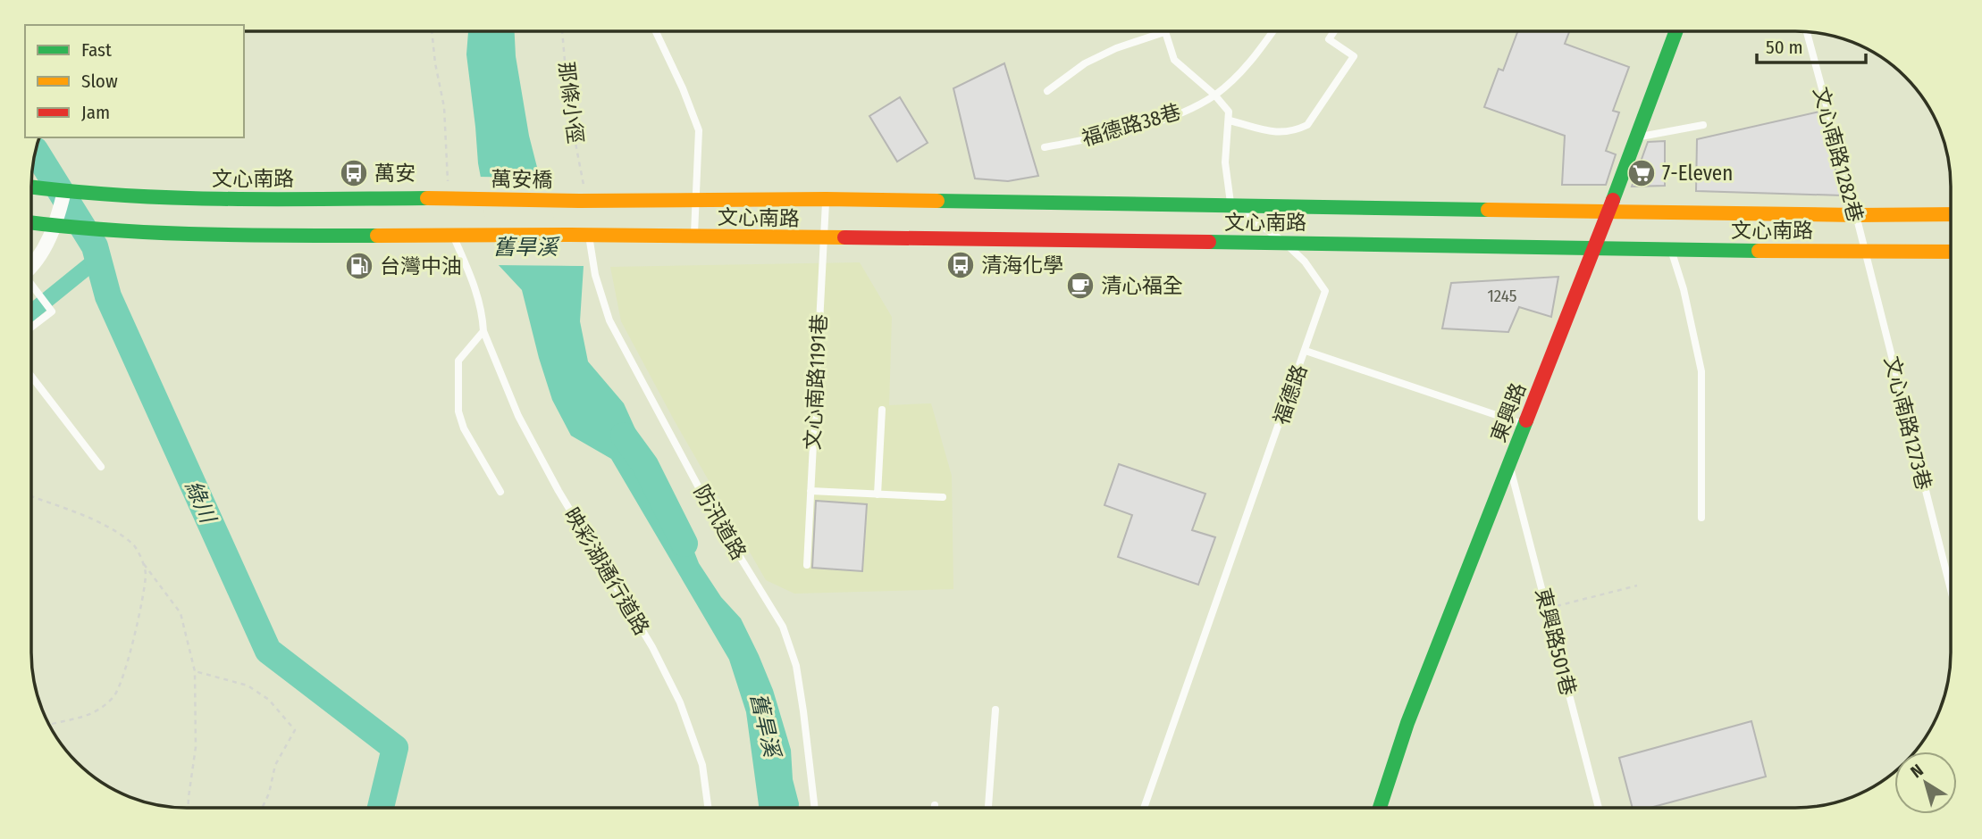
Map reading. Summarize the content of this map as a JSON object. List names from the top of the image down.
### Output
{
  "streets": {
    "main road": ["文心南路", "萬安橋", "東興路"],
    "lane": [
      "福德路38巷",
      "文心南路1282巷",
      "文心南路1191巷",
      "福德路",
      "文心南路1273巷",
      "防汛道路",
      "映彩湖通行道路",
      "東興路501巷"
    ],
    "path": ["那條小徑"]
  },
  "crossings": [
    ["文心南路1282巷", "文心南路"],
    ["文心南路1282巷", "文心南路1273巷"],
    ["文心南路", "萬安橋"],
    ["文心南路", "文心南路1191巷"],
    ["文心南路", "福德路"],
    ["文心南路", "東興路"],
    ["文心南路", "文心南路1273巷"],
    ["文心南路", "防汛道路"],
    ["文心南路", "映彩湖通行道路"],
    ["東興路", "東興路501巷"]
  ],
  "water": ["舊旱溪", "綠川"],
  "places": {
    "bus stop": ["萬安", "清海化學"],
    "supermarket": ["7-Eleven"],
    "fuel station": ["台灣中油"],
    "cafe": ["清心福全"]
  },
  "house_numbers": ["1245"],
  "legend": ["Fast", "Slow", "Jam"],
  "scale_bar": "50 m",
  "north": "top left"
}
